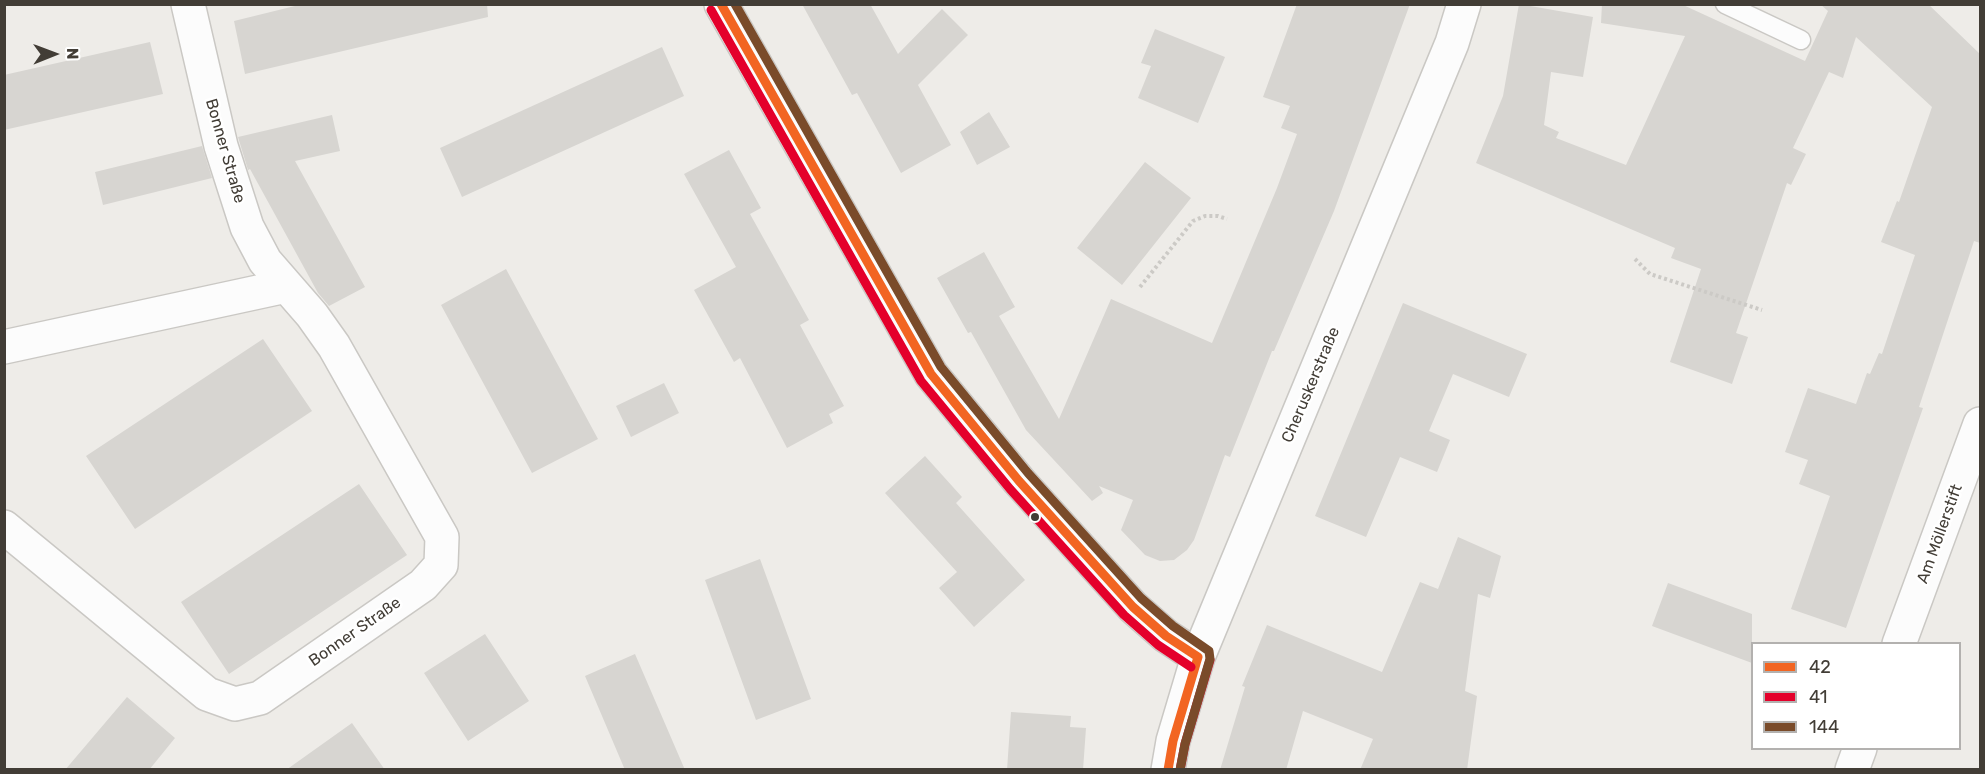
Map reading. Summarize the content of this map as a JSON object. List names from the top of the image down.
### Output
{
  "streets": {
    "street": ["Bonner Straße", "Cheruskerstraße", "Am Möllerstift"]
  },
  "lines": ["transit line 42", "transit line 144", "transit line 41"],
  "legend": ["42", "41", "144"],
  "north": "right"
}
